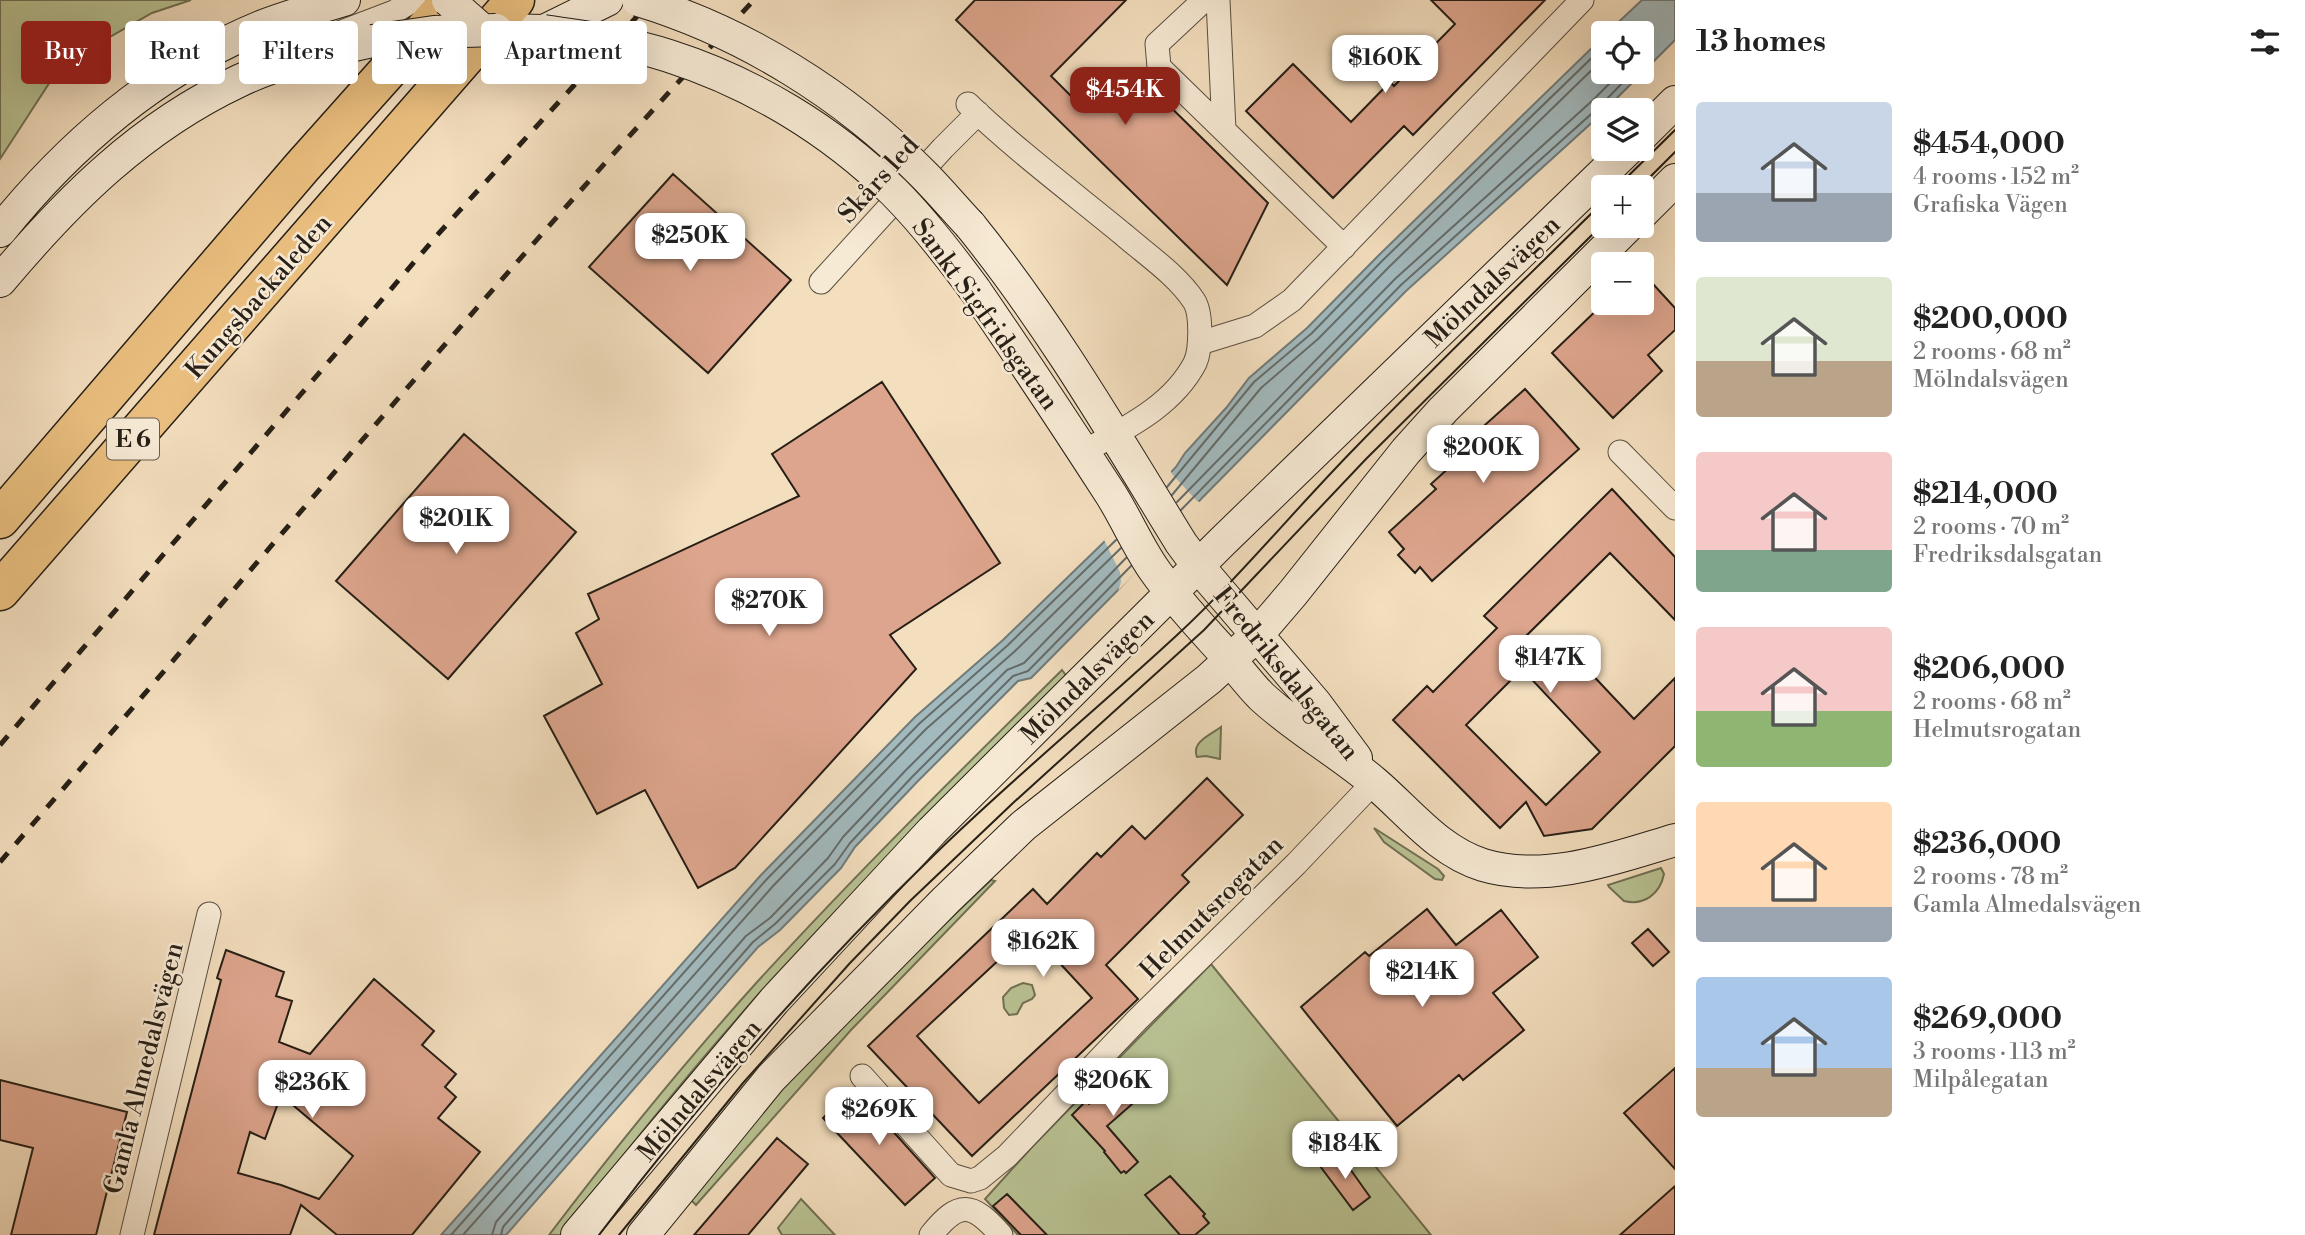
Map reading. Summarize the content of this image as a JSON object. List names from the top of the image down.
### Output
{
  "streets": {
    "highway": ["Kungsbackaleden", "E 6"],
    "main road": ["Mölndalsvägen", "Sankt Sigfridsgatan", "Fredriksdalsgatan"],
    "street": ["Skårs led", "Helmutsrogatan", "Gamla Almedalsvägen"]
  },
  "crossings": [
    ["Mölndalsvägen", "Sankt Sigfridsgatan"],
    ["Mölndalsvägen", "Fredriksdalsgatan"],
    ["Sankt Sigfridsgatan", "Fredriksdalsgatan"],
    ["Fredriksdalsgatan", "Helmutsrogatan"]
  ],
  "page": {
    "heading": "13 homes",
    "map_buttons": ["+", "−"],
    "chip": [
      "Buy",
      "Rent",
      "Filters",
      "New",
      "Apartment"
    ],
    "price": [
      "$160K",
      "$454K",
      "$250K",
      "$200K",
      "$201K",
      "$270K",
      "$147K",
      "$162K",
      "$214K",
      "$206K",
      "$236K",
      "$269K",
      "$184K"
    ],
    "list": [
      {
        "name": "$454,000",
        "note": "4 rooms · 152 m² · Grafiska Vägen"
      },
      {
        "name": "$200,000",
        "note": "2 rooms · 68 m² · Mölndalsvägen"
      },
      {
        "name": "$214,000",
        "note": "2 rooms · 70 m² · Fredriksdalsgatan"
      },
      {
        "name": "$206,000",
        "note": "2 rooms · 68 m² · Helmutsrogatan"
      },
      {
        "name": "$236,000",
        "note": "2 rooms · 78 m² · Gamla Almedalsvägen"
      },
      {
        "name": "$269,000",
        "note": "3 rooms · 113 m² · Milpålegatan"
      }
    ]
  }
}
